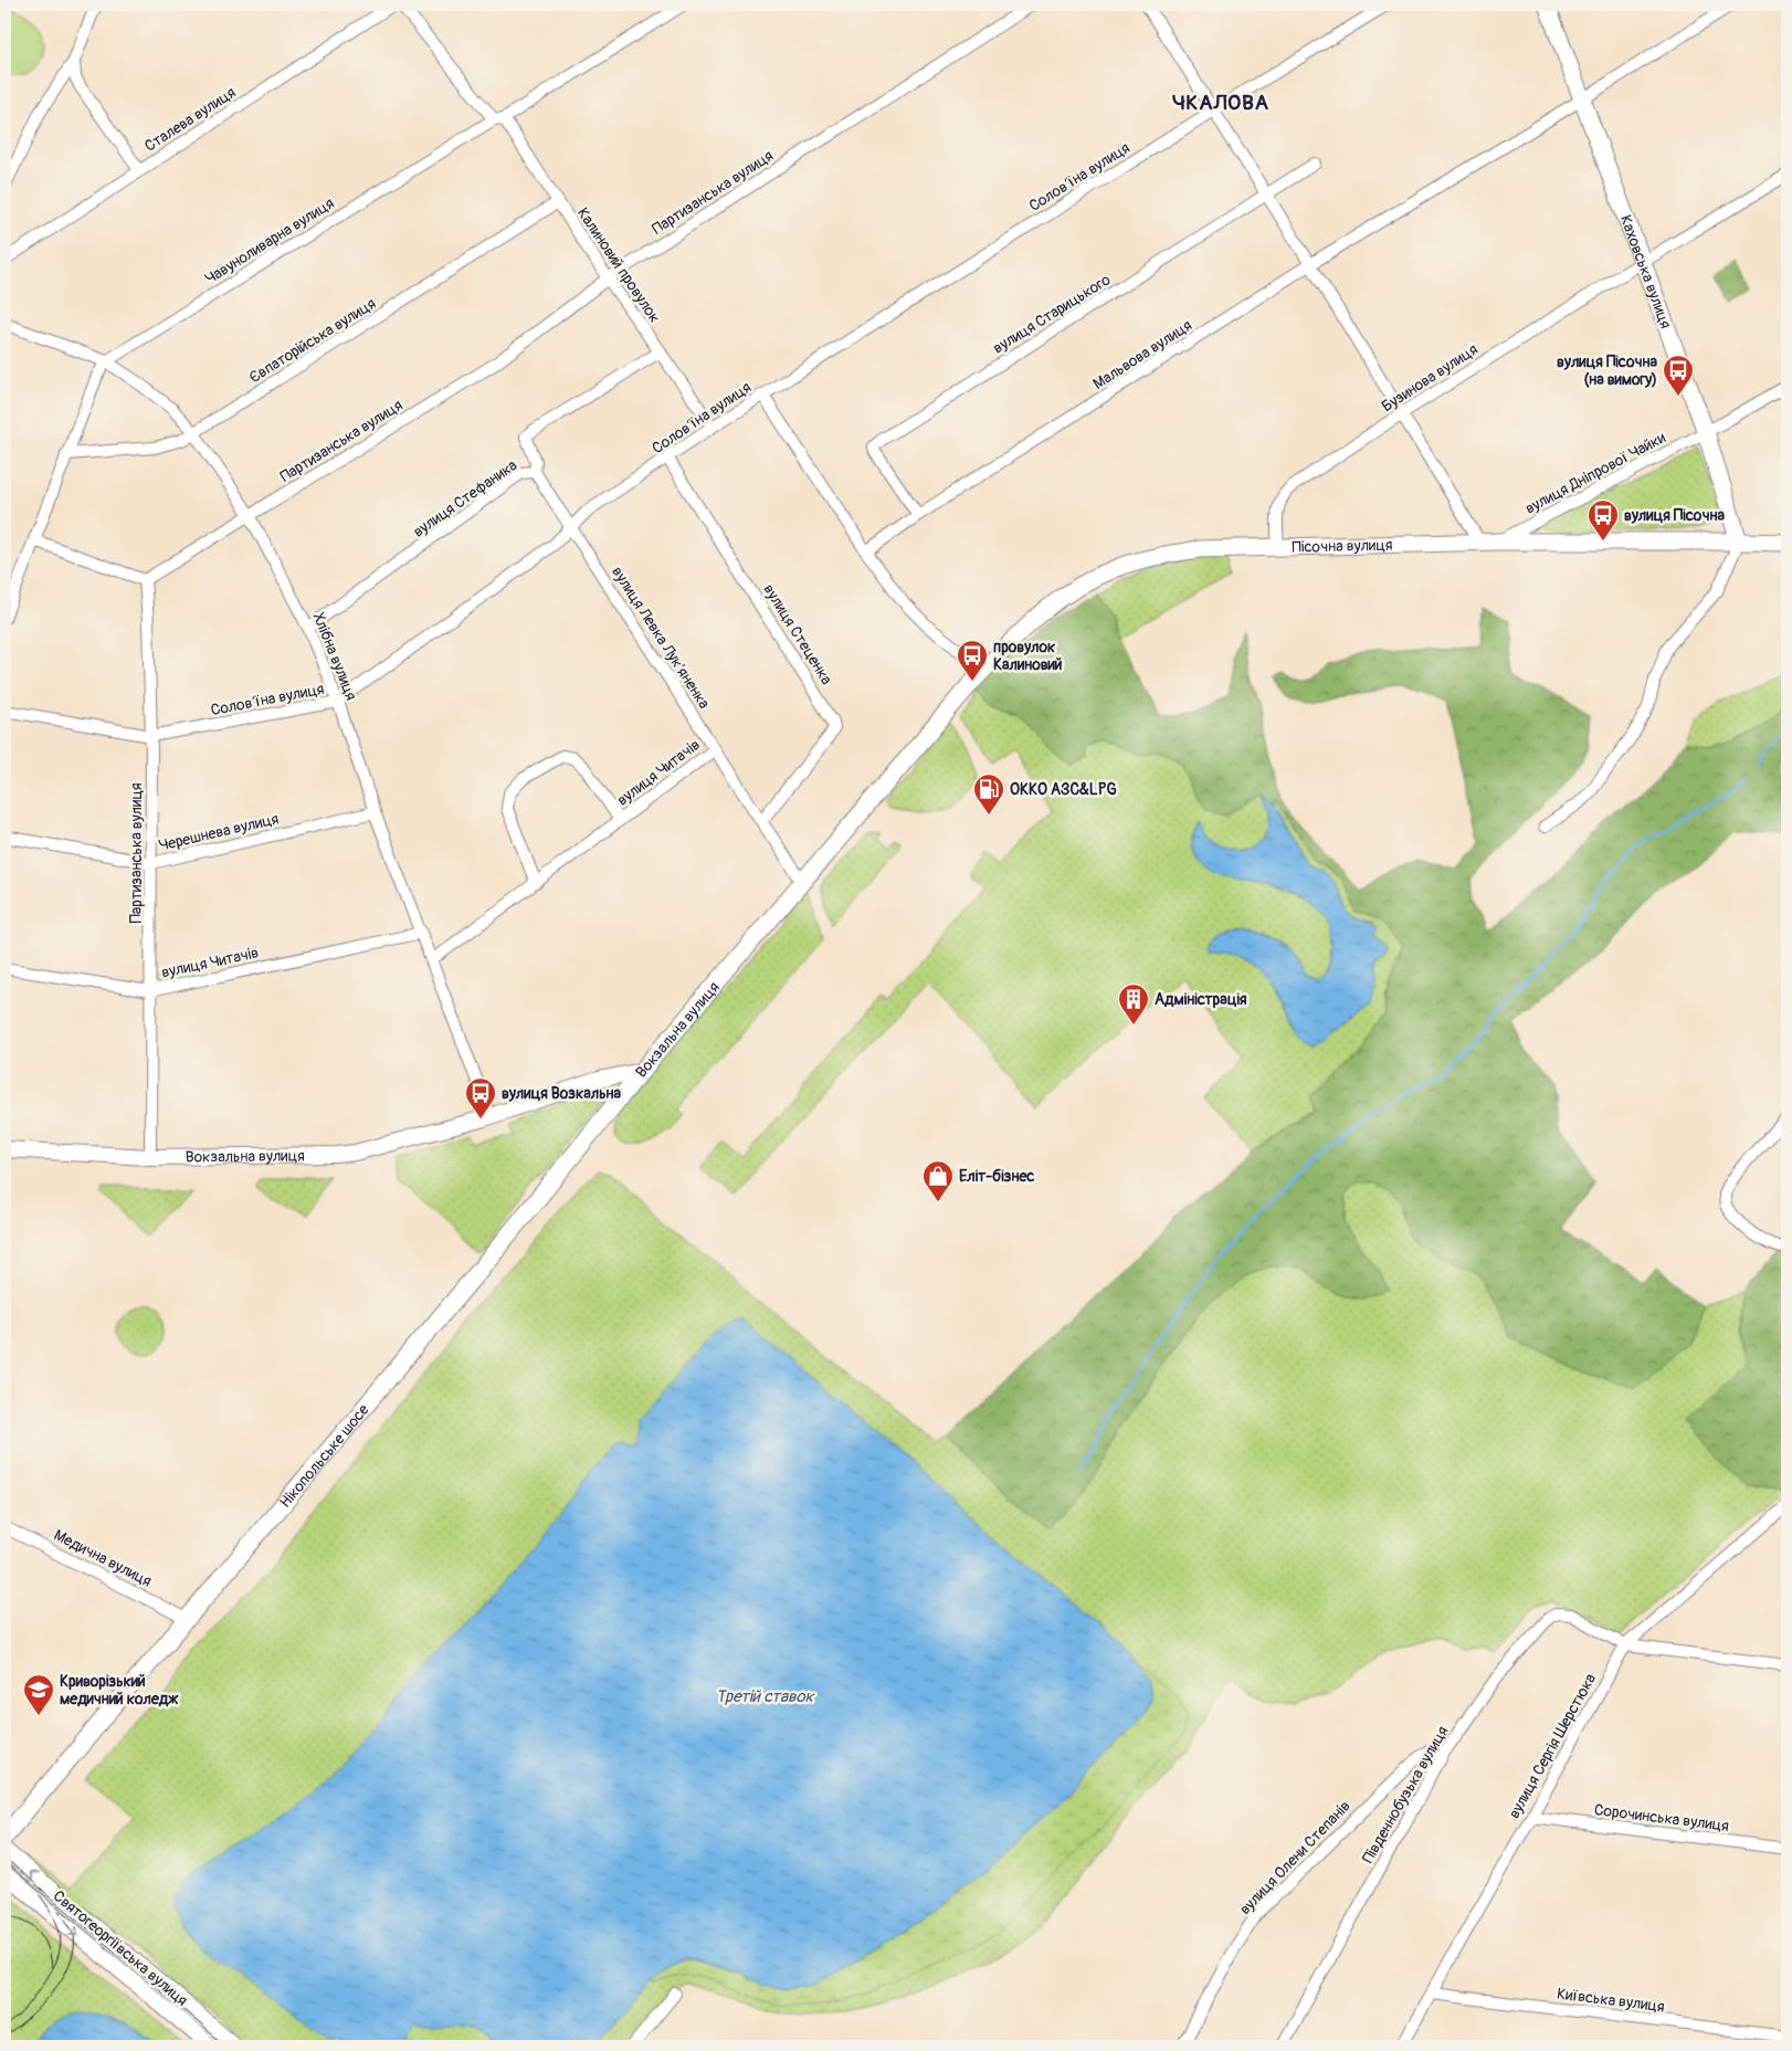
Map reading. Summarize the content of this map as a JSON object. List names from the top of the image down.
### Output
{
  "streets": {
    "main road": [
      "Каховська вулиця",
      "Пісочна вулиця",
      "Вокзальна вулиця",
      "Нікопольське шосе"
    ],
    "street": [
      "Сталева вулиця",
      "Соловʼїна вулиця",
      "Партизанська вулиця",
      "Чавуноливарна вулиця",
      "Калиновий провулок",
      "вулиця Старицького",
      "Євпаторійська вулиця",
      "Мальвова вулиця",
      "Бузинова вулиця",
      "вулиця Дніпрової Чайки",
      "вулиця Стефаника",
      "вулиця Стеценка",
      "вулиця Левка Лукʼяненка",
      "Хлібна вулиця",
      "вулиця Читачів",
      "Черешнева вулиця",
      "Медична вулиця",
      "вулиця Сергія Шерстюка",
      "Південнобузька вулиця",
      "Сорочинська вулиця",
      "вулиця Олени Степанів",
      "Святогеоргіївська вулиця",
      "Київська вулиця"
    ]
  },
  "crossings": [
    ["Соловʼїна вулиця", "Партизанська вулиця"],
    ["Соловʼїна вулиця", "Калиновий провулок"],
    ["Соловʼїна вулиця", "вулиця Стеценка"],
    ["Соловʼїна вулиця", "вулиця Левка Лукʼяненка"],
    ["Соловʼїна вулиця", "Хлібна вулиця"],
    ["Партизанська вулиця", "Калиновий провулок"],
    ["Партизанська вулиця", "Хлібна вулиця"],
    ["Партизанська вулиця", "вулиця Читачів"],
    ["Партизанська вулиця", "Черешнева вулиця"],
    ["Партизанська вулиця", "Вокзальна вулиця"],
    ["Чавуноливарна вулиця", "Калиновий провулок"],
    ["Чавуноливарна вулиця", "Хлібна вулиця"],
    ["Калиновий провулок", "Євпаторійська вулиця"],
    ["Калиновий провулок", "вулиця Стефаника"],
    ["Каховська вулиця", "Мальвова вулиця"],
    ["Каховська вулиця", "Бузинова вулиця"],
    ["Каховська вулиця", "вулиця Дніпрової Чайки"],
    ["Каховська вулиця", "Пісочна вулиця"],
    ["вулиця Старицького", "Мальвова вулиця"],
    ["Євпаторійська вулиця", "Хлібна вулиця"],
    ["Бузинова вулиця", "Пісочна вулиця"],
    ["вулиця Дніпрової Чайки", "Пісочна вулиця"],
    ["вулиця Стефаника", "вулиця Левка Лукʼяненка"],
    ["вулиця Стефаника", "Хлібна вулиця"],
    ["Пісочна вулиця", "Вокзальна вулиця"],
    ["вулиця Стеценка", "вулиця Левка Лукʼяненка"],
    ["вулиця Левка Лукʼяненка", "вулиця Читачів"],
    ["вулиця Левка Лукʼяненка", "Вокзальна вулиця"],
    ["Хлібна вулиця", "вулиця Читачів"],
    ["Хлібна вулиця", "Черешнева вулиця"],
    ["Хлібна вулиця", "Вокзальна вулиця"],
    ["Вокзальна вулиця", "Нікопольське шосе"],
    ["Нікопольське шосе", "Медична вулиця"],
    ["вулиця Сергія Шерстюка", "Південнобузька вулиця"],
    ["вулиця Сергія Шерстюка", "Сорочинська вулиця"],
    ["вулиця Сергія Шерстюка", "Київська вулиця"],
    ["Південнобузька вулиця", "вулиця Олени Степанів"]
  ],
  "districts": ["ЧКАЛОВА"],
  "water": ["Третій ставок"],
  "places": {
    "bus stop": [
      "вулиця Пісочна (на вимогу)",
      "вулиця Пісочна",
      "провулок Калиновий",
      "вулиця Возкальна"
    ],
    "fuel station": ["ОККО АЗС&LPG"],
    "building": ["Адміністрація"],
    "shop": ["Еліт-бізнес"],
    "school or university": ["Криворізький медичний коледж"]
  }
}
